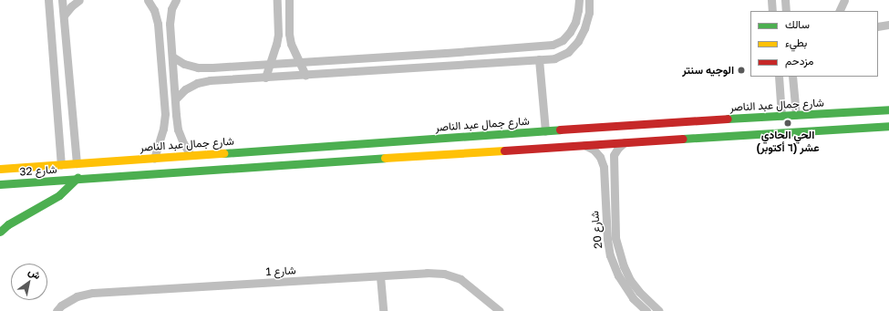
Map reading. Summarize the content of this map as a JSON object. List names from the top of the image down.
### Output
{
  "streets": {
    "main road": ["شارع جمال عبد الناصر", "شارع 32"],
    "street": ["شارع 20", "شارع 1"]
  },
  "crossings": [
    ["شارع جمال عبد الناصر", "شارع 32"]
  ],
  "places": ["الوجيه سنتر", "الحي الحادي عشر (٦ أكتوبر)"],
  "legend": ["سالك", "بطيء", "مزدحم"],
  "north": "top right"
}
